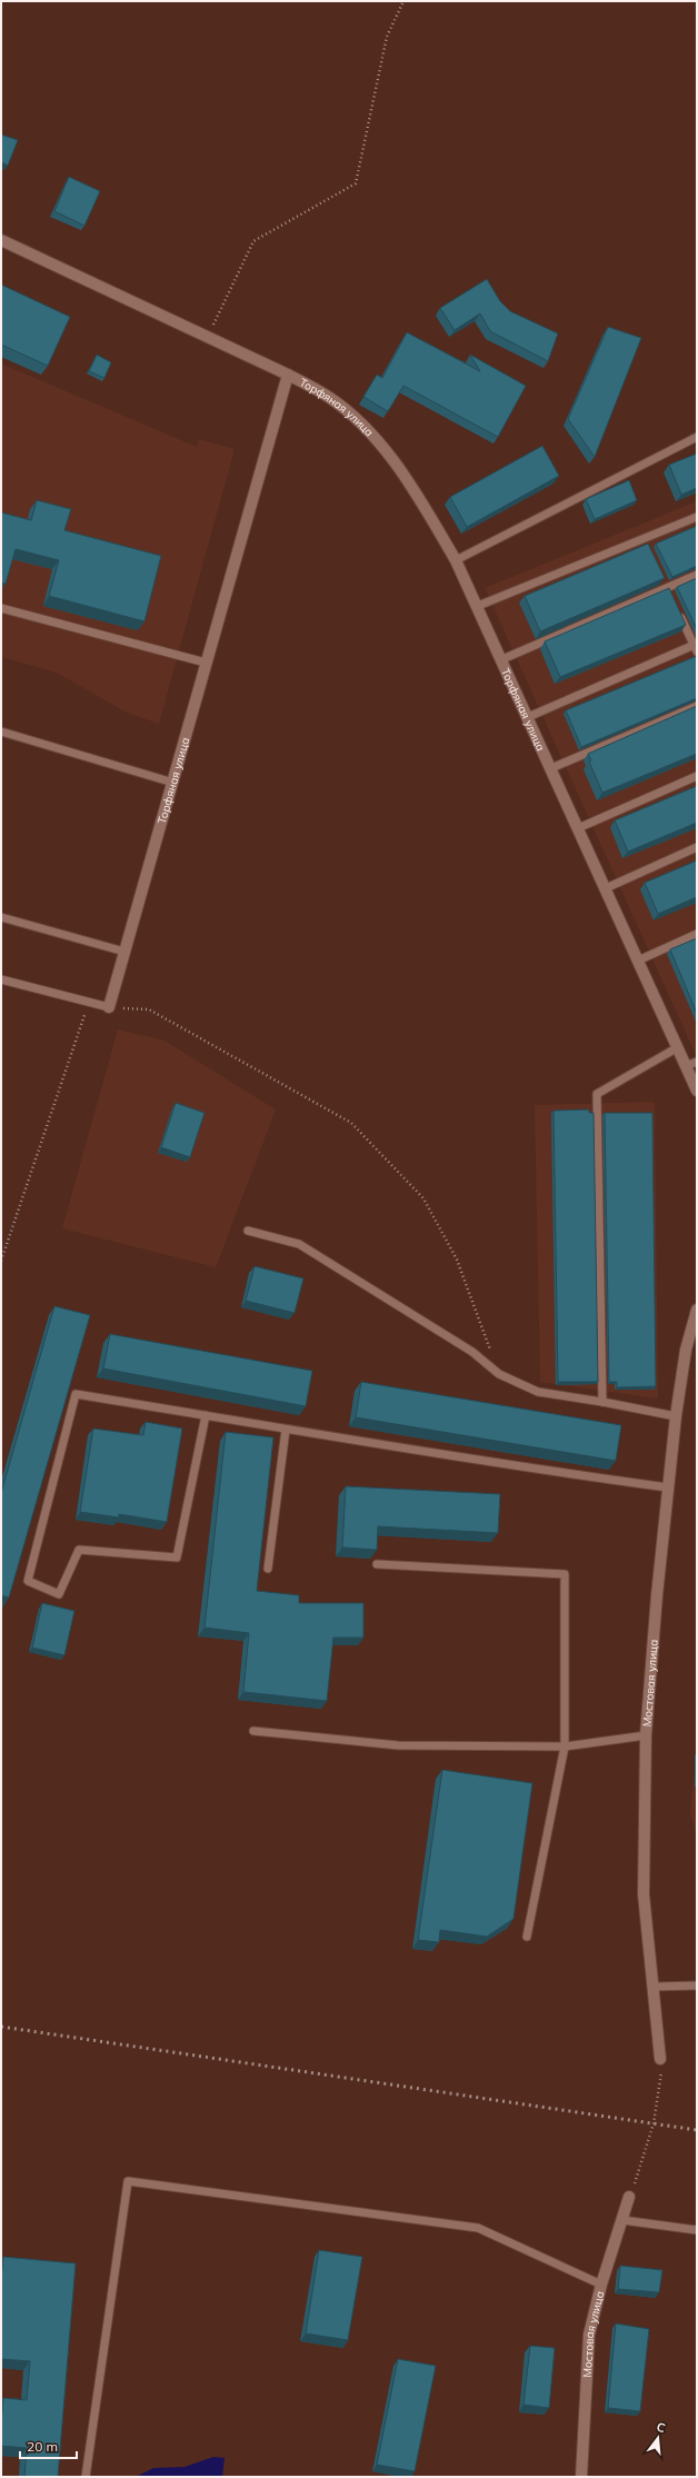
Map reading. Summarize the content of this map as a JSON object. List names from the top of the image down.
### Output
{
  "streets": {
    "street": ["Торфяная улица", "Мостовая улица"]
  },
  "scale_bar": "20 m",
  "north": "top"
}
